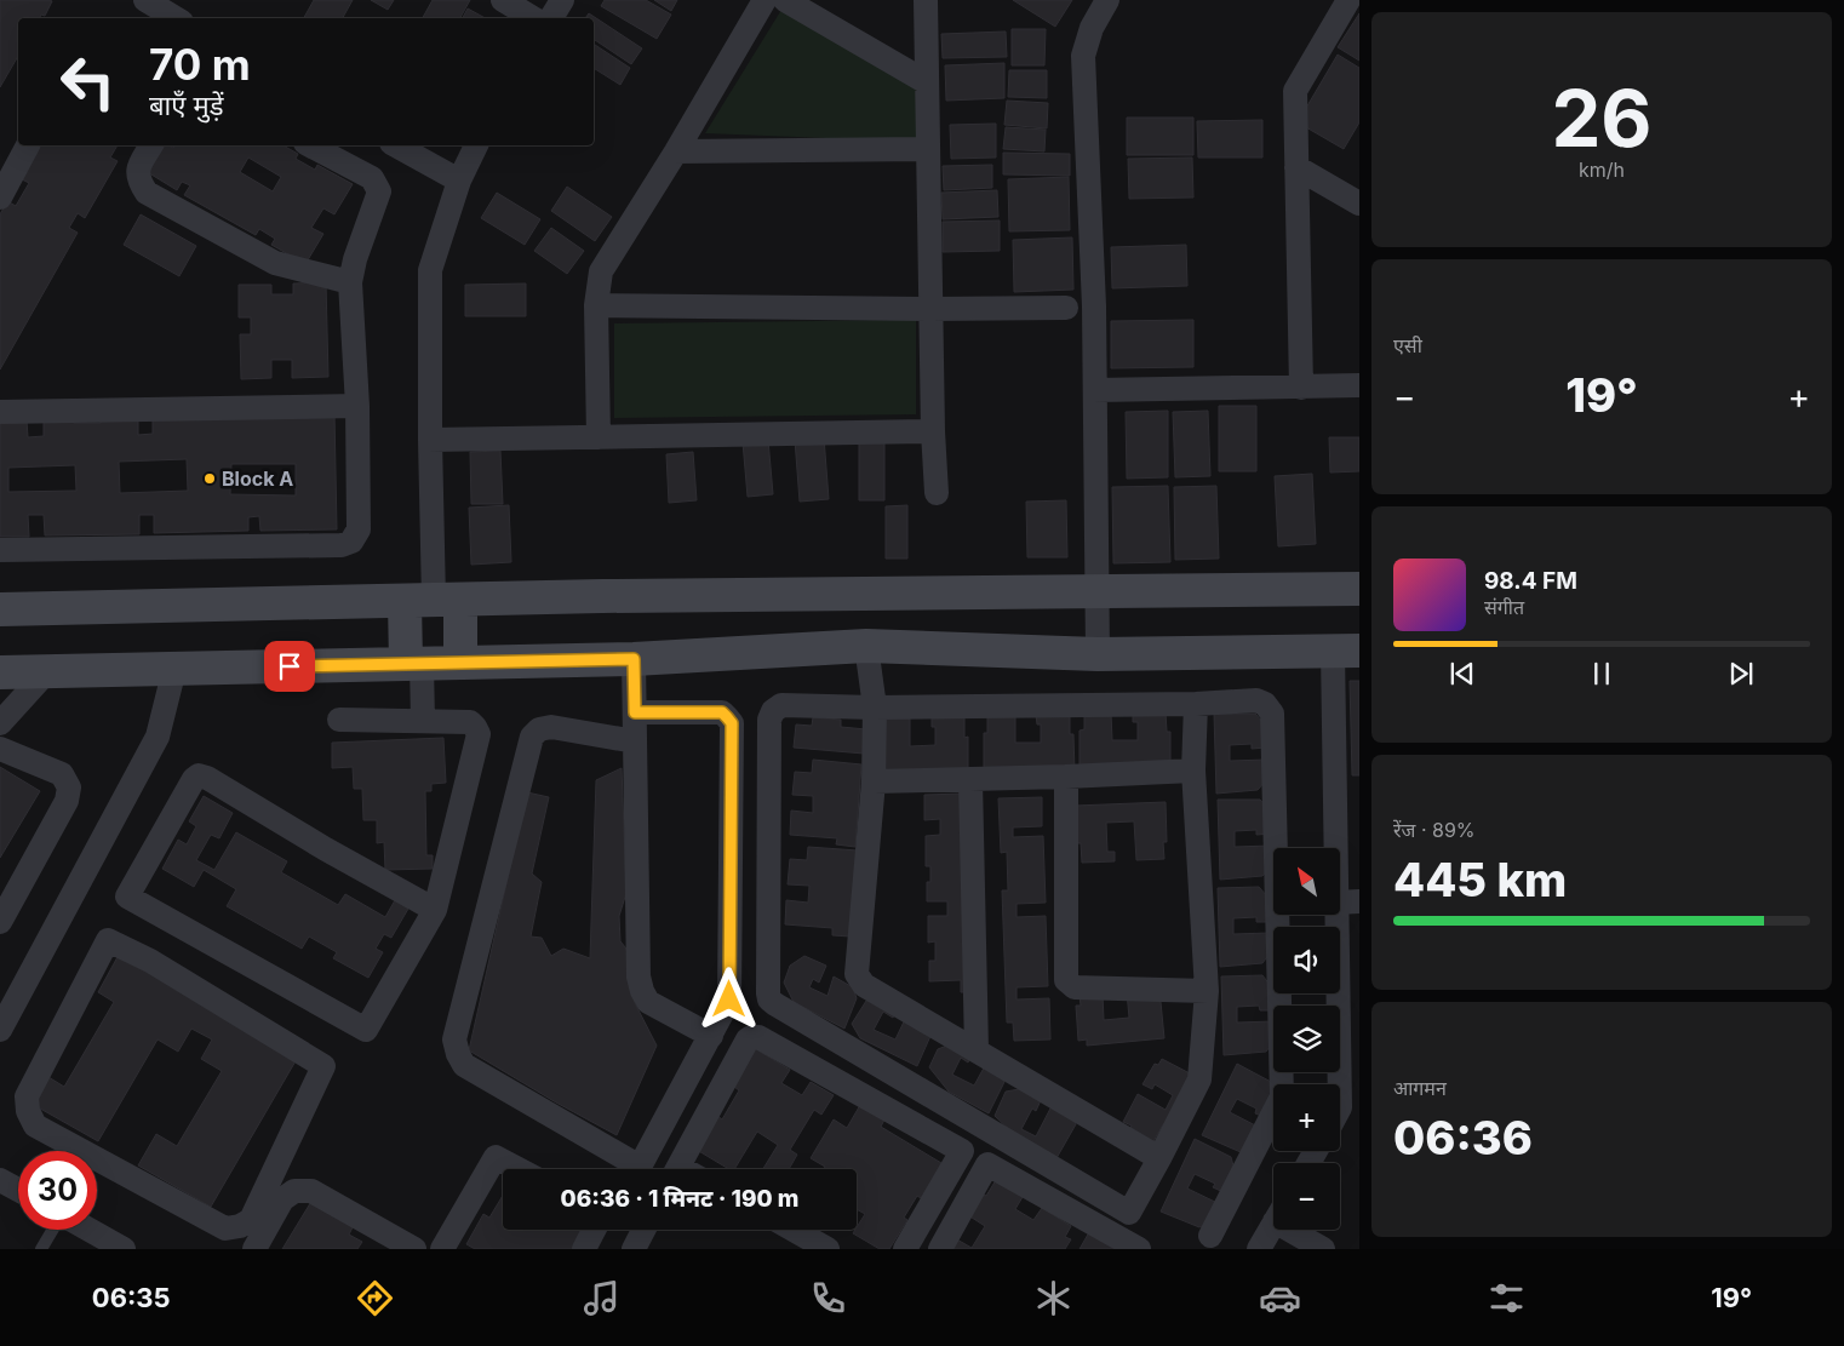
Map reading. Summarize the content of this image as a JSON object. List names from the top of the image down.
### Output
{
  "places": ["Block A"],
  "north": "top left",
  "page": {
    "tile": [
      ["26", "km/h"],
      "एसी",
      ["रेंज · 89%", "445 km"],
      ["आगमन", "06:36"]
    ],
    "turn": ["70 m", "बाएँ मुड़ें"],
    "heat": ["−", "19°", "+"],
    "song": ["98.4 FM", "संगीत"],
    "map_buttons": ["+", "−"],
    "limit": "30",
    "trip": "06:36 · 1 मिनट · 190 m",
    "tabs": ["06:35", "19°"]
  }
}
